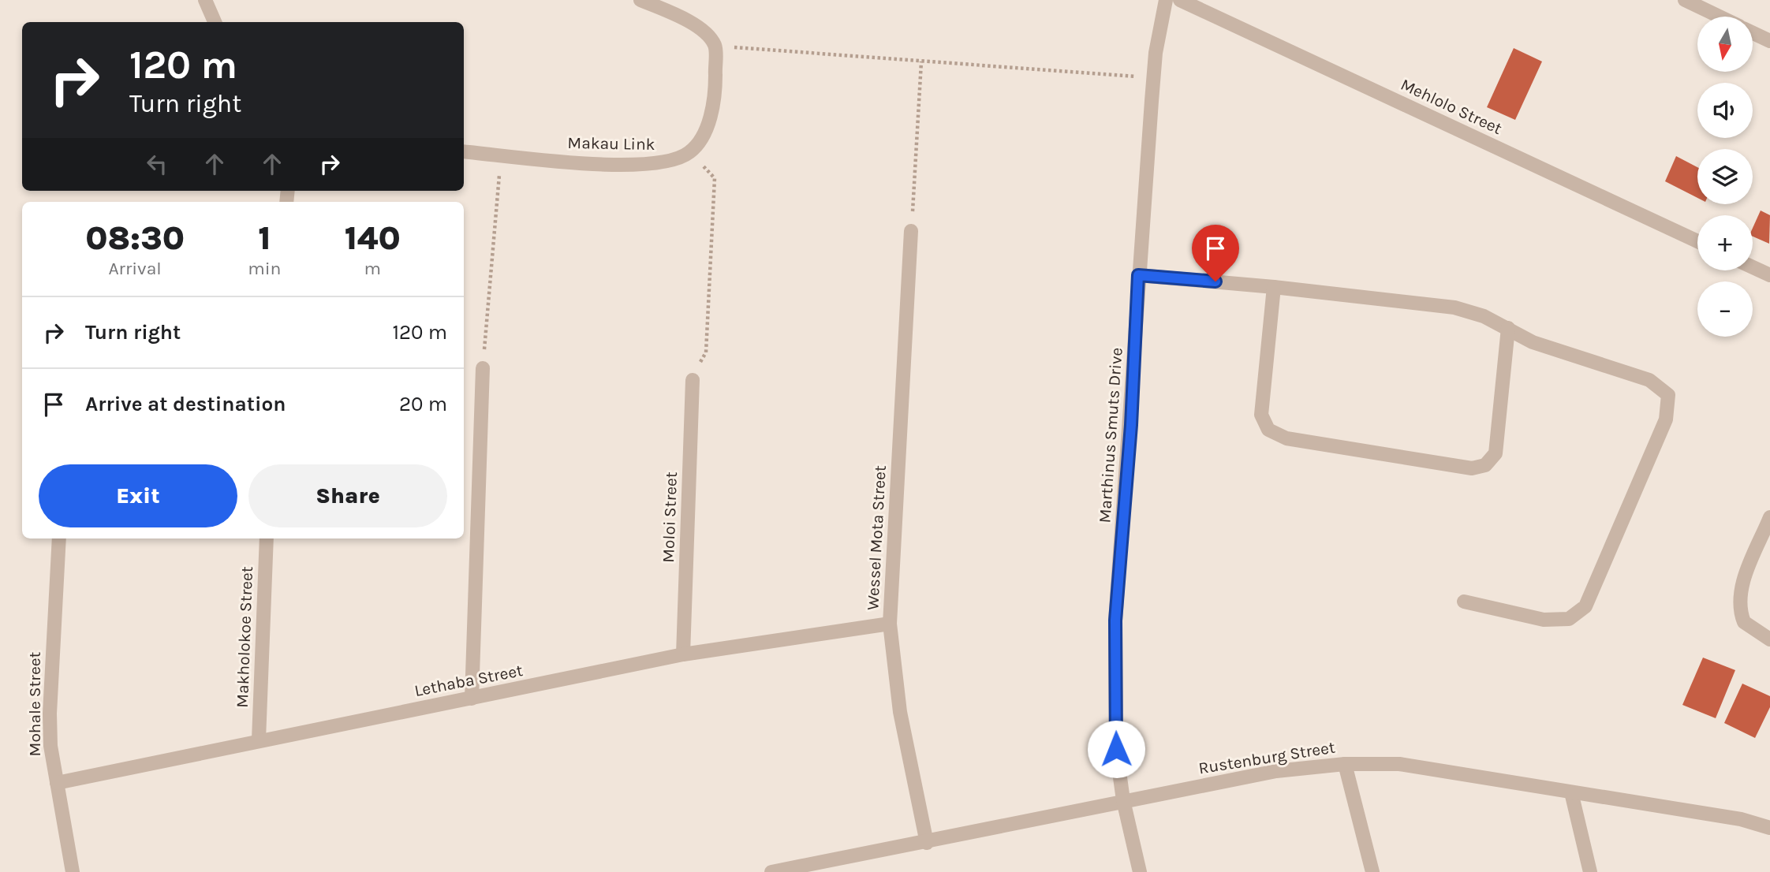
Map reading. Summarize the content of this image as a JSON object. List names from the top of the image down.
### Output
{
  "streets": {
    "street": [
      "Mehlolo Street",
      "Makau Link",
      "Marthinus Smuts Drive",
      "Moloi Street",
      "Wessel Mota Street",
      "Makholokoe Street",
      "Lethaba Street",
      "Mohale Street",
      "Rustenburg Street"
    ]
  },
  "crossings": [
    ["Marthinus Smuts Drive", "Rustenburg Street"],
    ["Moloi Street", "Lethaba Street"],
    ["Wessel Mota Street", "Lethaba Street"],
    ["Wessel Mota Street", "Rustenburg Street"],
    ["Makholokoe Street", "Lethaba Street"],
    ["Lethaba Street", "Mohale Street"]
  ],
  "north": "bottom",
  "page": {
    "map_buttons": ["+", "−"],
    "turn": ["120 m", "Turn right"],
    "eta": [
      "08:30",
      "Arrival",
      "1",
      "min",
      "140",
      "m"
    ],
    "list": [
      {
        "name": "Turn right",
        "value": "120 m"
      },
      {
        "name": "Arrive at destination",
        "value": "20 m"
      }
    ],
    "buttons": ["Exit", "Share"]
  }
}
